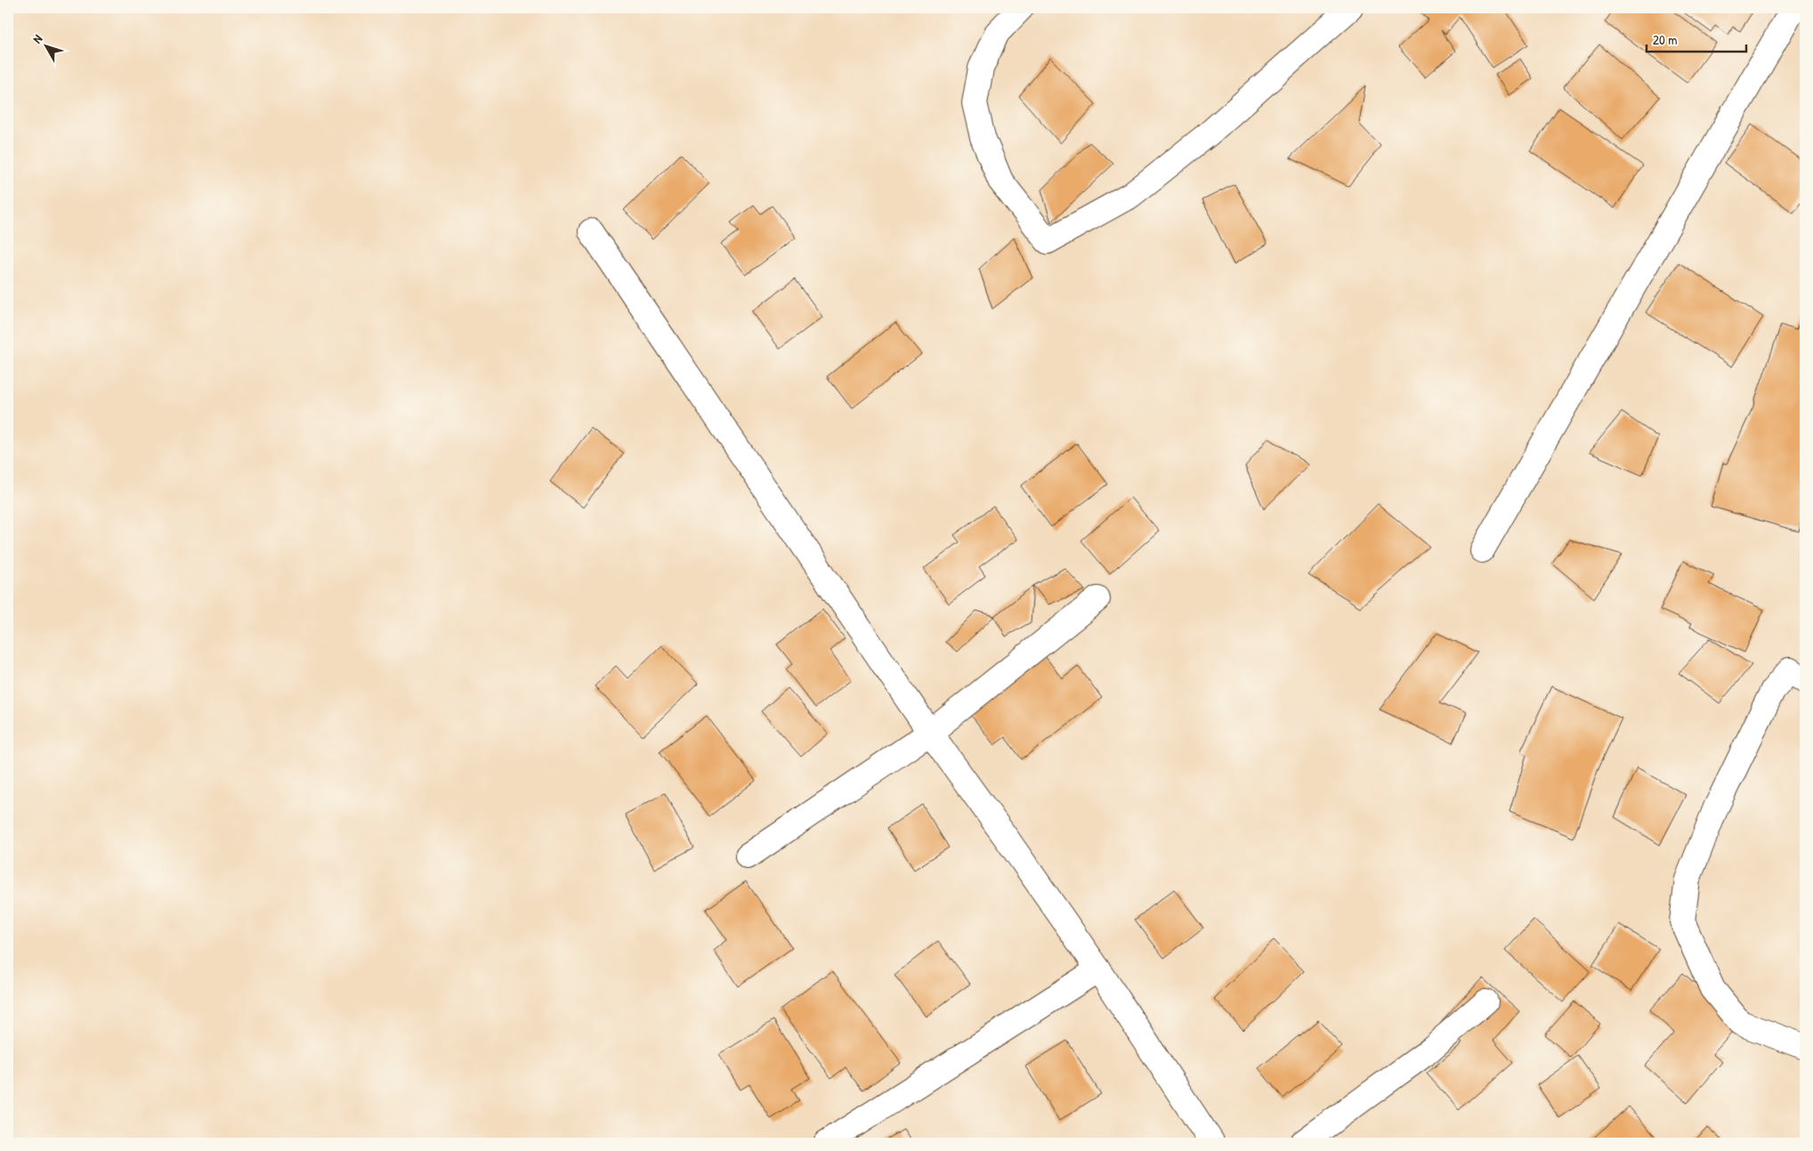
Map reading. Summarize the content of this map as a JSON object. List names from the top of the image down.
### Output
{
  "scale_bar": "20 m",
  "north": "top left"
}
